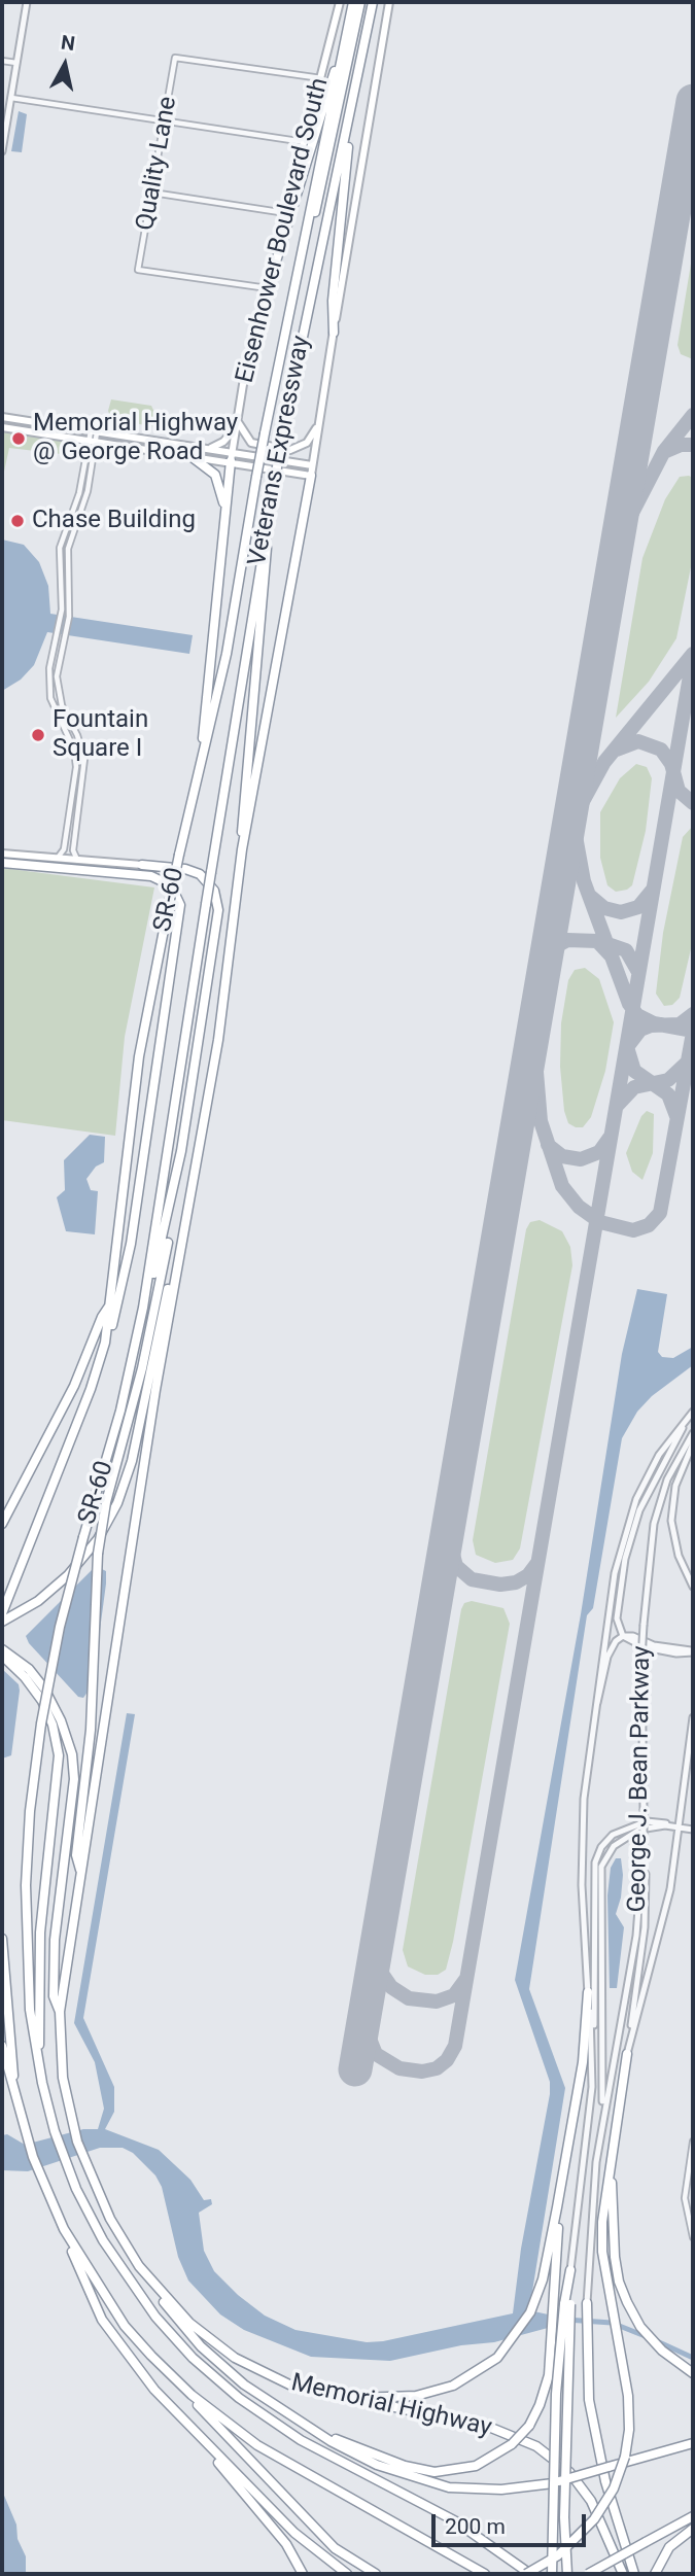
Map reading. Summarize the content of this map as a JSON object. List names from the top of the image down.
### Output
{
  "streets": {
    "highway": ["Veterans Expressway", "SR-60", "Memorial Highway"],
    "main road": ["Eisenhower Boulevard South"],
    "street": ["Quality Lane", "George J. Bean Parkway"]
  },
  "crossings": [
    ["Quality Lane", "Eisenhower Boulevard South"],
    ["Veterans Expressway", "SR-60"],
    ["SR-60", "Memorial Highway"]
  ],
  "places": ["Memorial Highway @ George Road", "Chase Building", "Fountain Square I"],
  "scale_bar": "200 m",
  "north": "top"
}
